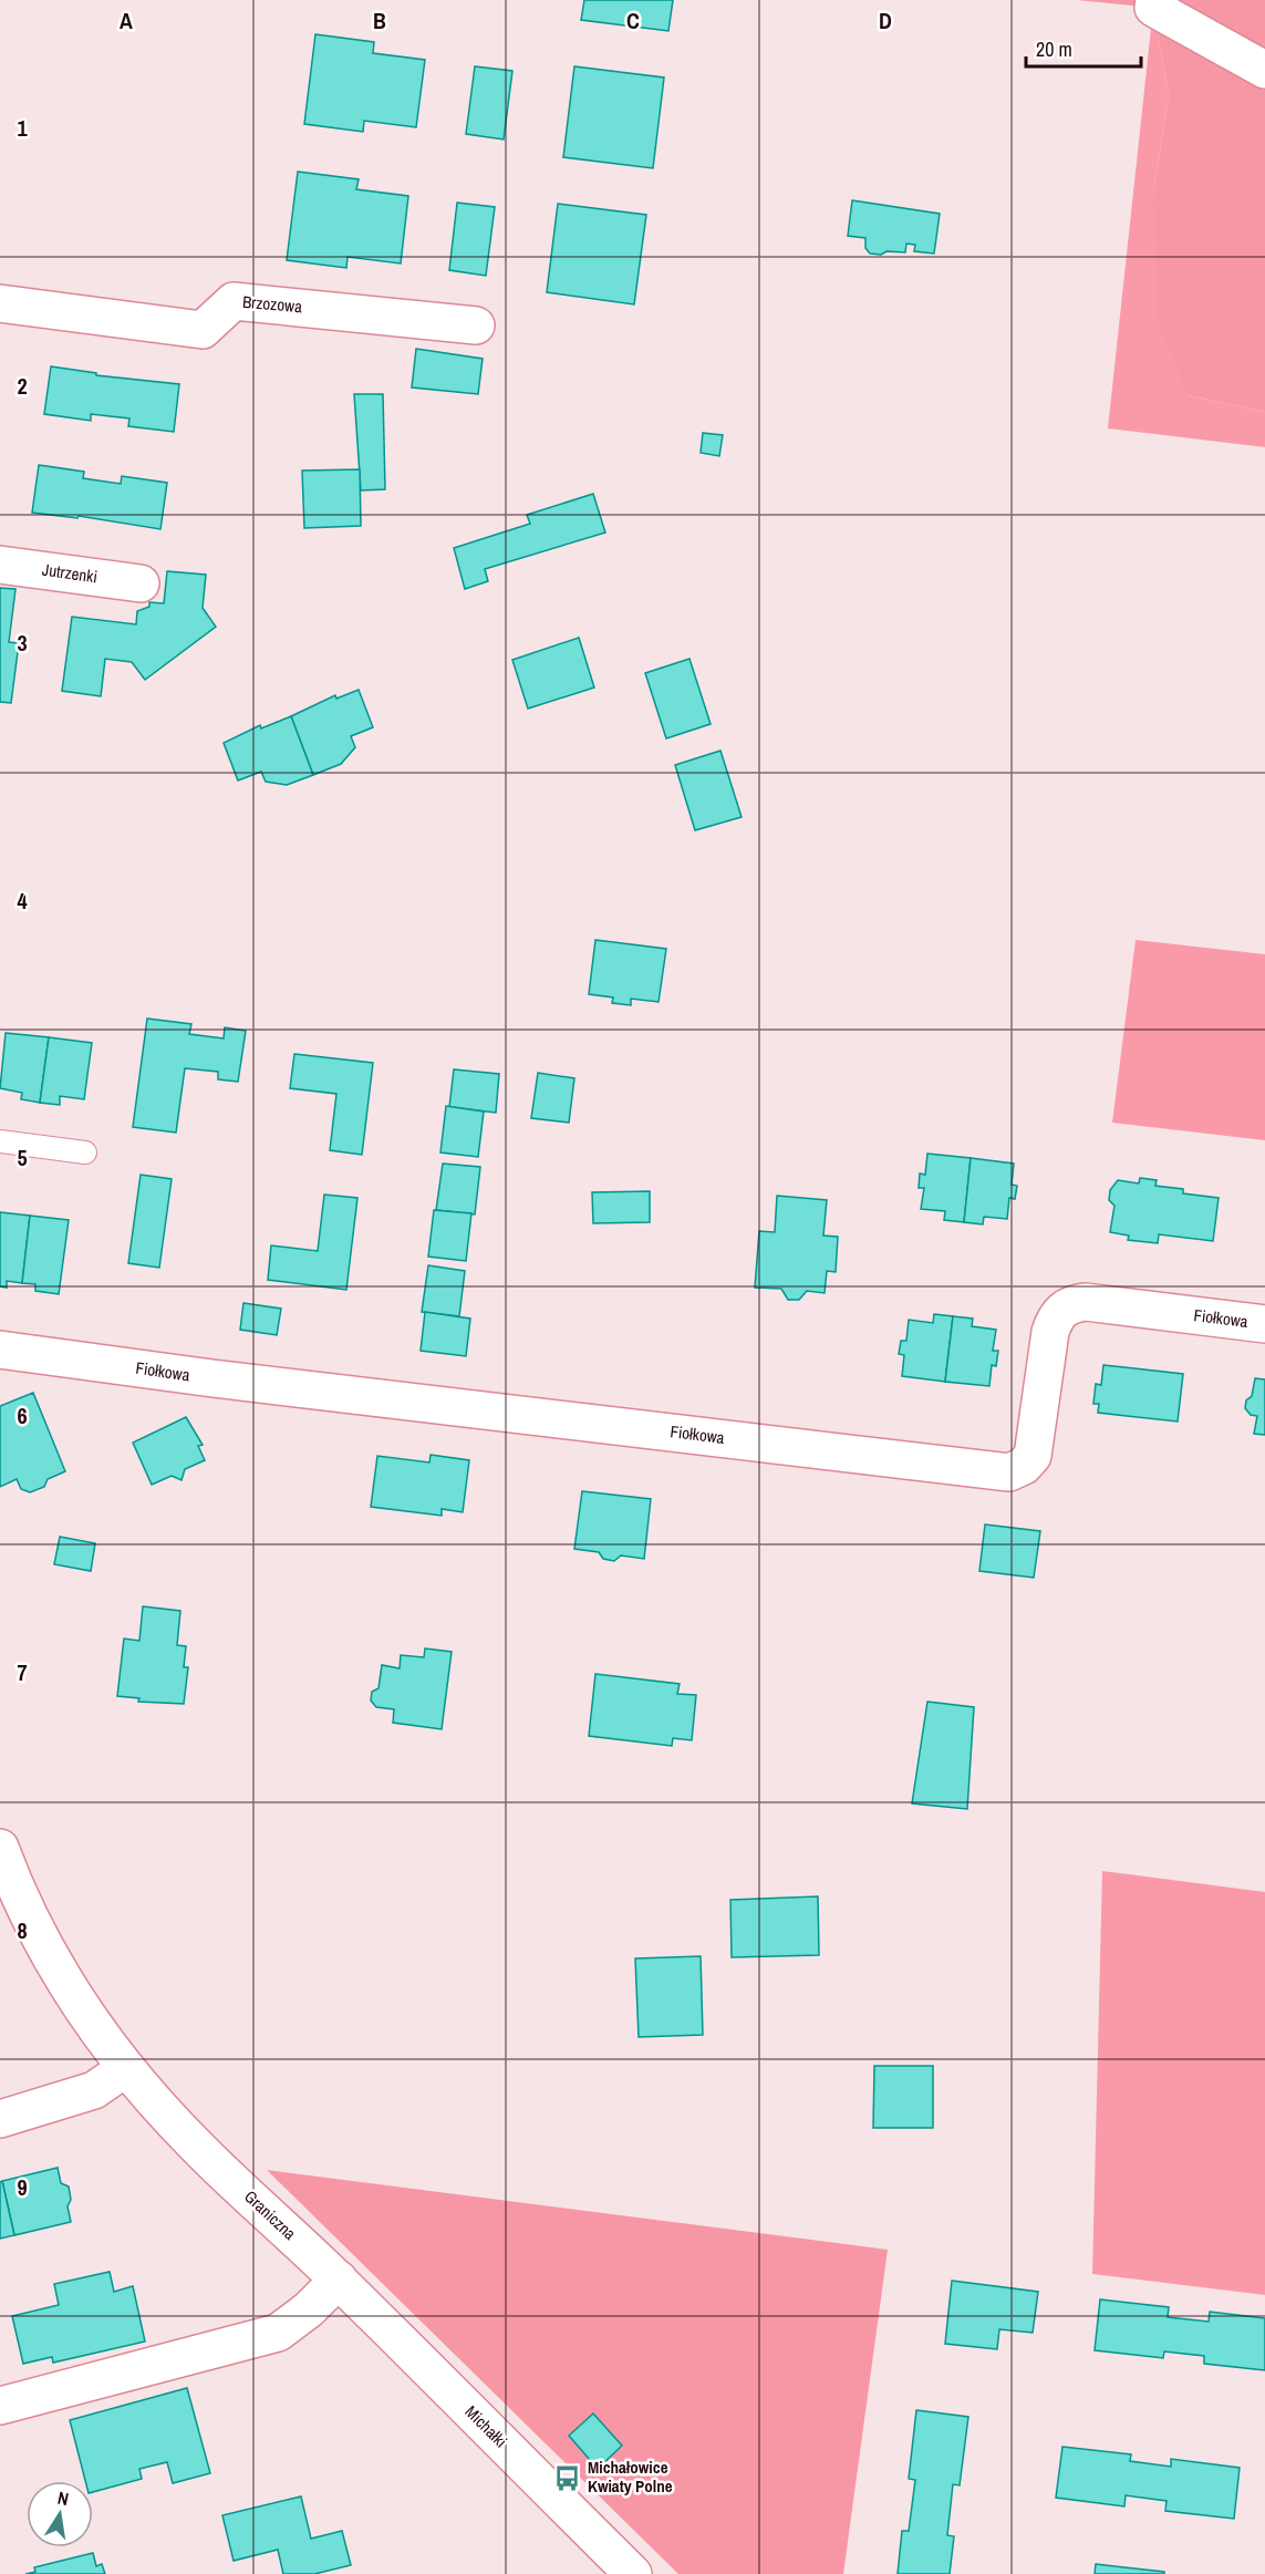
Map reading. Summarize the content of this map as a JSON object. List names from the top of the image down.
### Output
{
  "streets": {
    "street": [
      "Brzozowa",
      "Jutrzenki",
      "Fiołkowa",
      "Graniczna",
      "Michałki"
    ]
  },
  "crossings": [
    ["Graniczna", "Michałki"]
  ],
  "places": {
    "bus stop": ["Michałowice Kwiaty Polne"]
  },
  "scale_bar": "20 m",
  "north": "top",
  "grid": {
    "columns": [
      "A",
      "B",
      "C",
      "D"
    ],
    "rows": [
      "1",
      "2",
      "3",
      "4",
      "5",
      "6",
      "7",
      "8",
      "9"
    ]
  }
}
